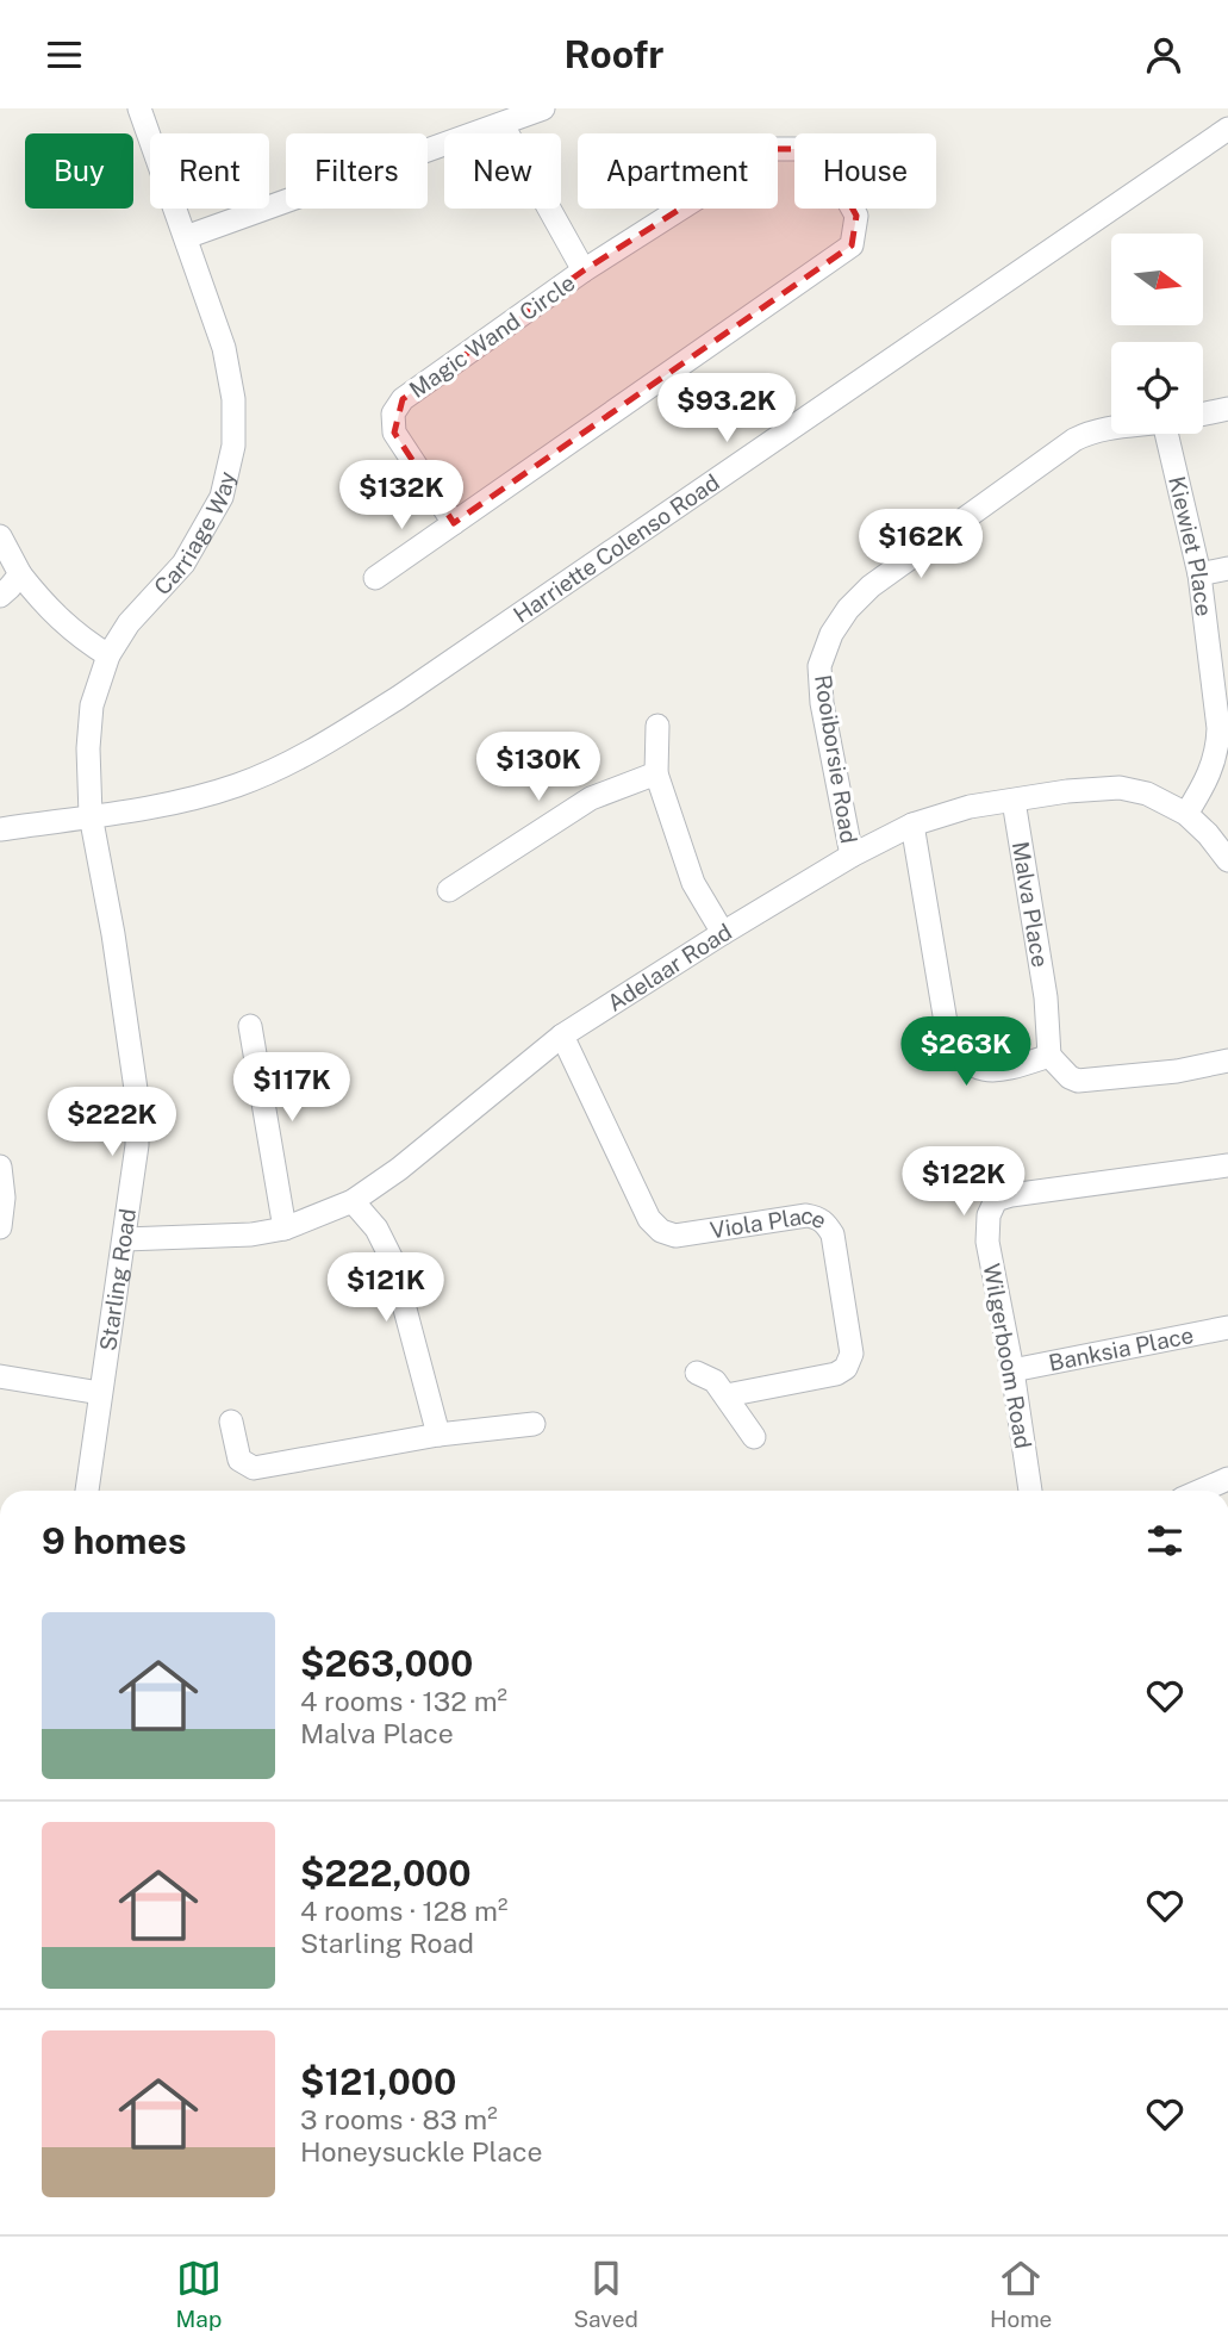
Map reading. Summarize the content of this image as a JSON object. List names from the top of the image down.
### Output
{
  "streets": {
    "street": [
      "Magic Wand Circle",
      "Carriage Way",
      "Kiewiet Place",
      "Harriette Colenso Road",
      "Rooiborsie Road",
      "Malva Place",
      "Adelaar Road",
      "Viola Place",
      "Starling Road",
      "Banksia Place",
      "Wilgerboom Road"
    ]
  },
  "crossings": [
    ["Carriage Way", "Harriette Colenso Road"],
    ["Carriage Way", "Starling Road"],
    ["Kiewiet Place", "Adelaar Road"],
    ["Harriette Colenso Road", "Starling Road"],
    ["Rooiborsie Road", "Adelaar Road"],
    ["Malva Place", "Adelaar Road"],
    ["Adelaar Road", "Viola Place"],
    ["Adelaar Road", "Starling Road"],
    ["Banksia Place", "Wilgerboom Road"]
  ],
  "north": "right",
  "page": {
    "header": "Roofr",
    "chip": [
      "Buy",
      "Rent",
      "Filters",
      "New",
      "Apartment",
      "House"
    ],
    "price": [
      "$93.2K",
      "$132K",
      "$162K",
      "$130K",
      "$263K",
      "$117K",
      "$222K",
      "$122K",
      "$121K"
    ],
    "heading": "9 homes",
    "list": [
      {
        "name": "$263,000",
        "note": "4 rooms · 132 m² · Malva Place"
      },
      {
        "name": "$222,000",
        "note": "4 rooms · 128 m² · Starling Road"
      },
      {
        "name": "$121,000",
        "note": "3 rooms · 83 m² · Honeysuckle Place"
      }
    ],
    "tabs": ["Map", "Saved", "Home"]
  }
}
